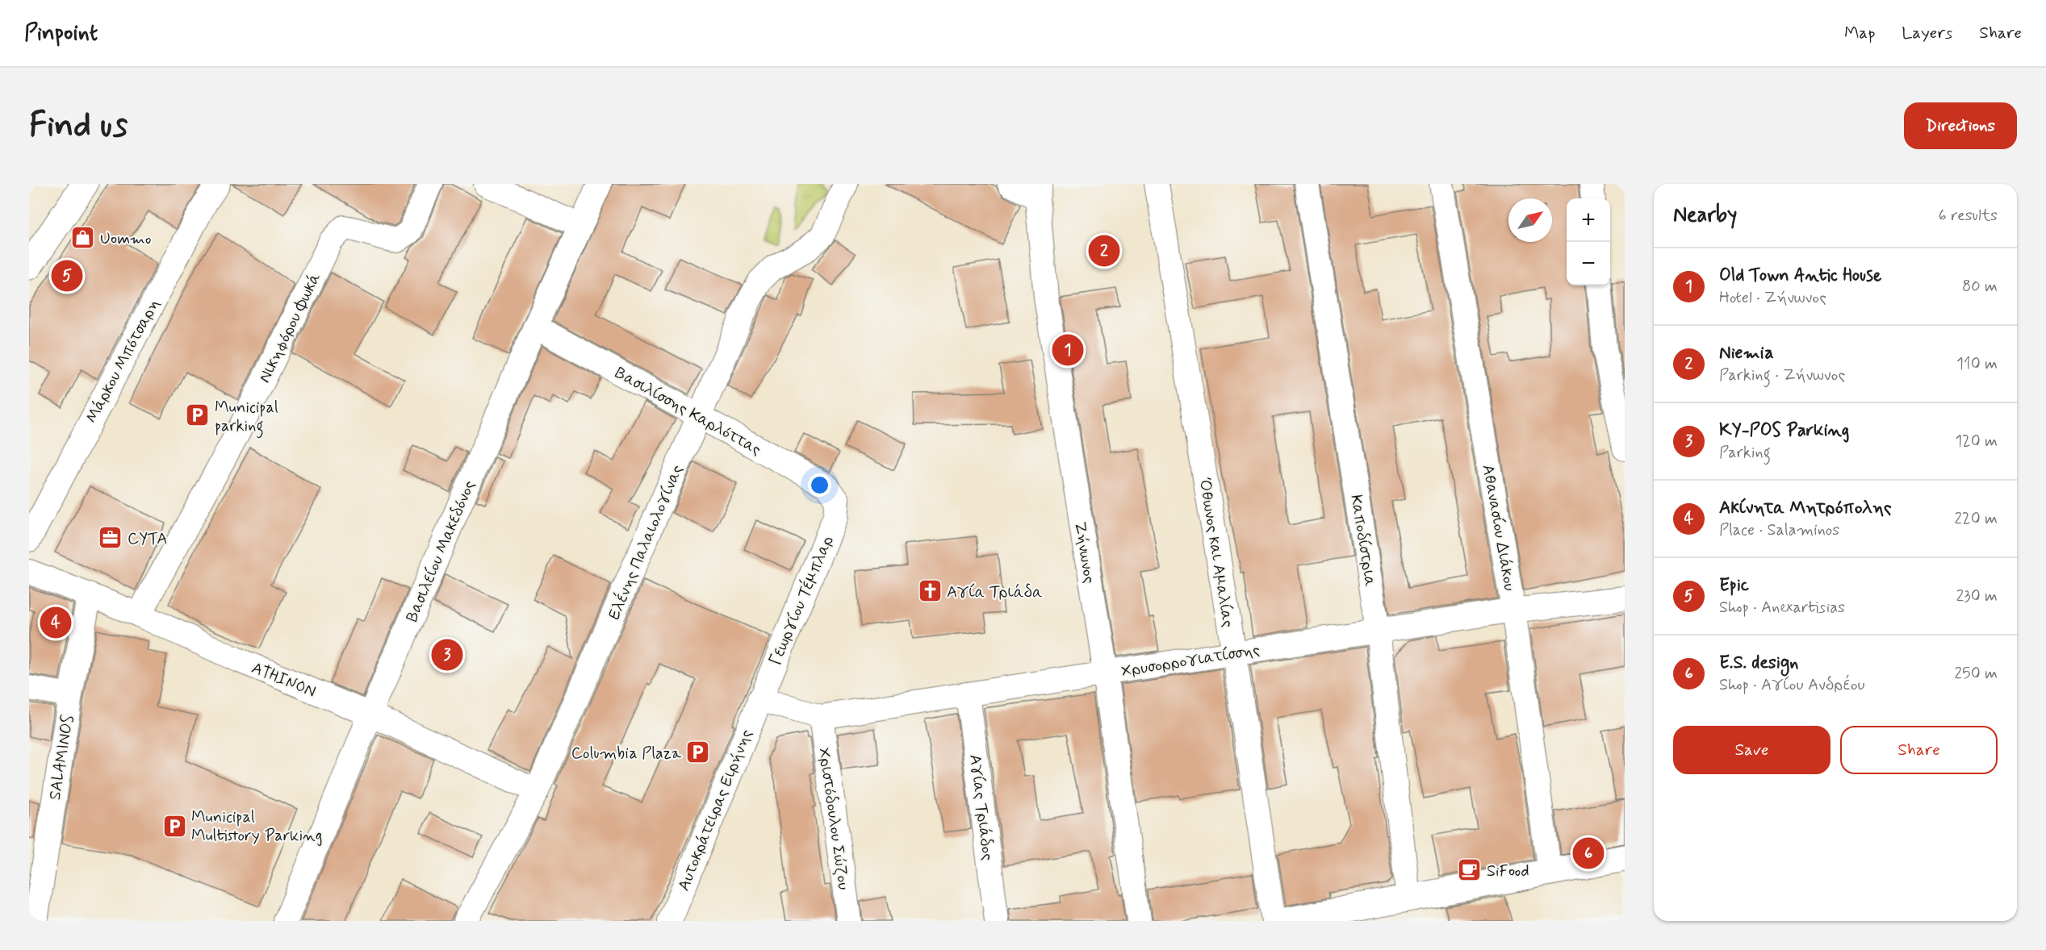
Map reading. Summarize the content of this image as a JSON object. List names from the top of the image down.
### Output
{
  "streets": {
    "street": [
      "Νικηφόρου Φωκά",
      "Μάρκου Μπότσαρη",
      "Βασιλίσσης Καρλόττας",
      "Αθανασίου Διάκου",
      "Καποδίστρια",
      "Ελένης Παλαιολογίνας",
      "Βασιλείου Μακεδόνος",
      "Ζήνωνος",
      "Όθωνος και Αμαλίας",
      "Γεωργίου Τέμπλαρ",
      "Χρυσορρογιατίσσης",
      "ATHINON",
      "SALAMINOS",
      "Αγίας Τριάδος",
      "Αυτοκράτειρας Ειρήνης",
      "Χριστόδουλου Σώζου"
    ]
  },
  "crossings": [
    ["Νικηφόρου Φωκά", "ATHINON"],
    ["Βασιλίσσης Καρλόττας", "Ελένης Παλαιολογίνας"],
    ["Βασιλίσσης Καρλόττας", "Βασιλείου Μακεδόνος"],
    ["Βασιλίσσης Καρλόττας", "Γεωργίου Τέμπλαρ"],
    ["Αθανασίου Διάκου", "Χρυσορρογιατίσσης"],
    ["Καποδίστρια", "Χρυσορρογιατίσσης"],
    ["Ελένης Παλαιολογίνας", "ATHINON"],
    ["Βασιλείου Μακεδόνος", "ATHINON"],
    ["Ζήνωνος", "Χρυσορρογιατίσσης"],
    ["Όθωνος και Αμαλίας", "Χρυσορρογιατίσσης"],
    ["Γεωργίου Τέμπλαρ", "Χρυσορρογιατίσσης"],
    ["Γεωργίου Τέμπλαρ", "Αυτοκράτειρας Ειρήνης"],
    ["Χρυσορρογιατίσσης", "Αγίας Τριάδος"],
    ["Χρυσορρογιατίσσης", "Αυτοκράτειρας Ειρήνης"],
    ["Χρυσορρογιατίσσης", "Χριστόδουλου Σώζου"],
    ["ATHINON", "SALAMINOS"]
  ],
  "places": {
    "shop": ["Uommo"],
    "parking": ["Municipal parking", "Columbia Plaza", "Municipal Multistory Parking"],
    "office": ["CYTA"],
    "church": ["Αγία Τριάδα"],
    "cafe": ["SiFood"]
  },
  "north": "top right",
  "page": {
    "header": "Pinpoint",
    "nav": ["Map", "Layers", "Share"],
    "buttons": [
      "Directions",
      ["Save", "Share"]
    ],
    "title": "Find us",
    "heading": ["Nearby", "6 results"],
    "map_buttons": ["+", "−"],
    "pins": [
      "2",
      "5",
      "1",
      "4",
      "3",
      "6"
    ],
    "list": [
      {
        "mark": "1",
        "name": "Old Town Antic House",
        "note": "Hotel · Ζήνωνος",
        "value": "80 m"
      },
      {
        "mark": "2",
        "name": "Niemia",
        "note": "Parking · Ζήνωνος",
        "value": "110 m"
      },
      {
        "mark": "3",
        "name": "KY-POS Parking",
        "note": "Parking",
        "value": "120 m"
      },
      {
        "mark": "4",
        "name": "Ακίνητα Μητρόπολης",
        "note": "Place · Salaminos",
        "value": "220 m"
      },
      {
        "mark": "5",
        "name": "Epic",
        "note": "Shop · Anexartisias",
        "value": "230 m"
      },
      {
        "mark": "6",
        "name": "E.S. design",
        "note": "Shop · Αγίου Ανδρέου",
        "value": "250 m"
      }
    ]
  }
}
